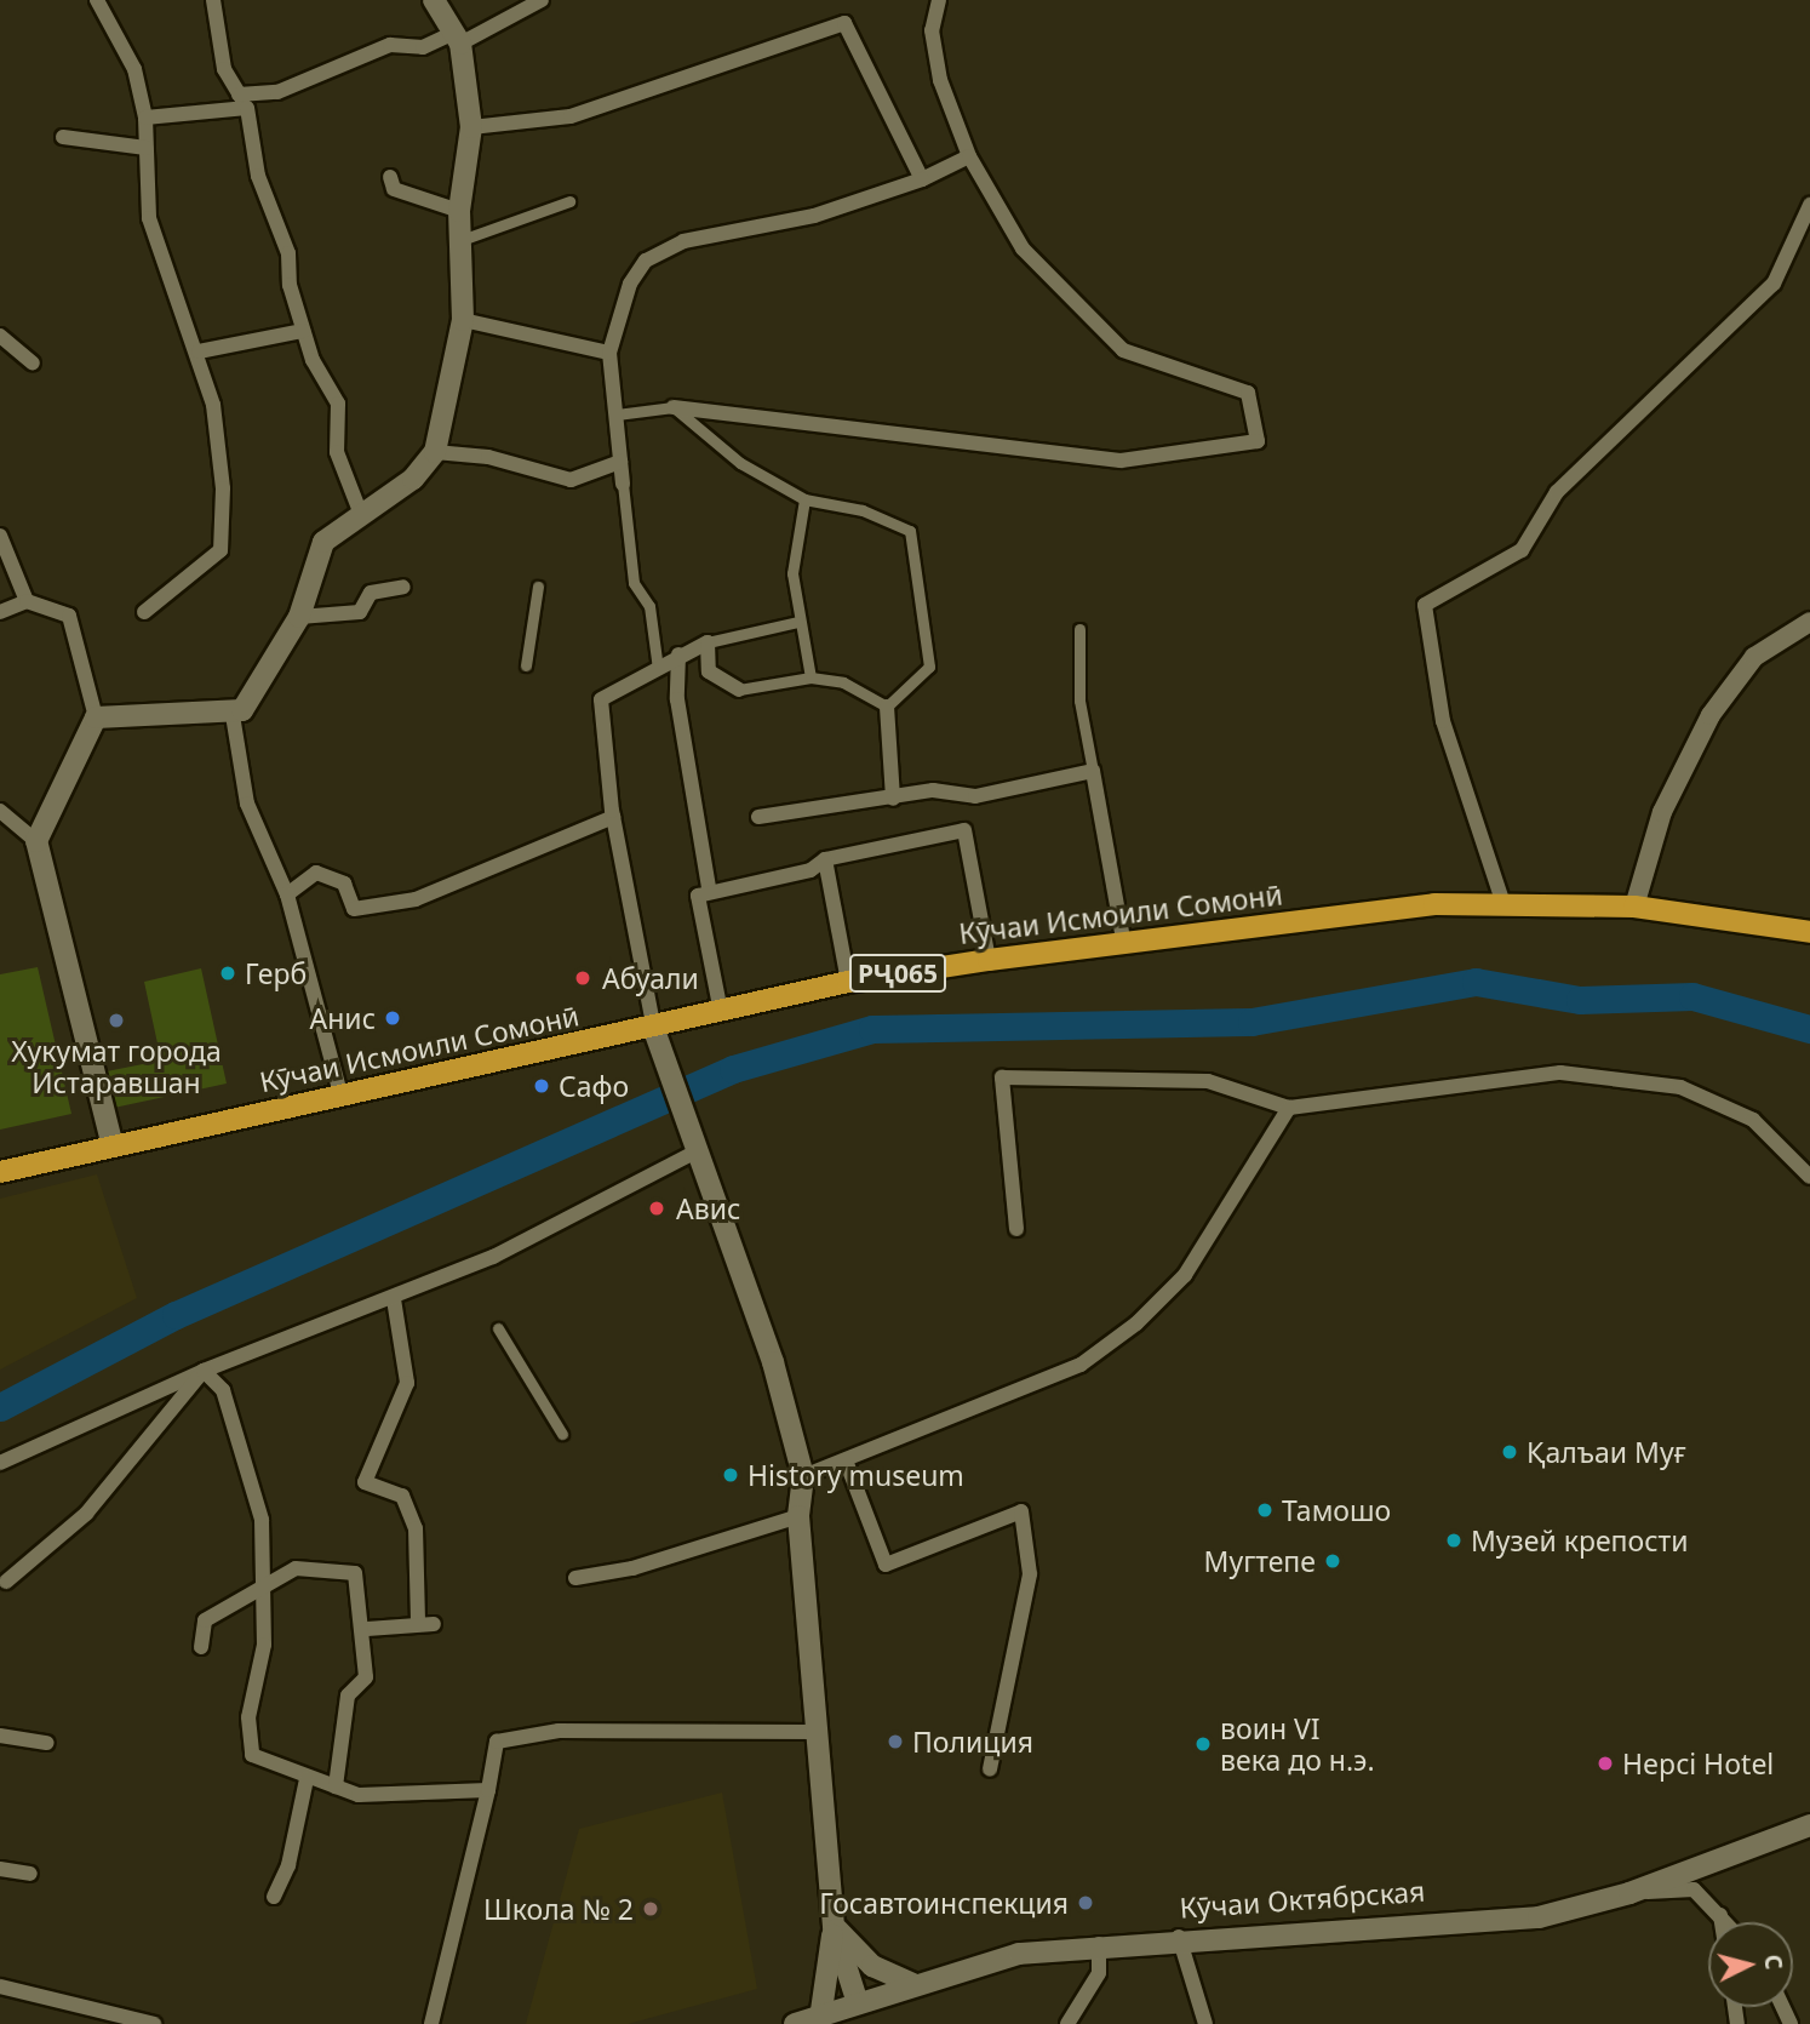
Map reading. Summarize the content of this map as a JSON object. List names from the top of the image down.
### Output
{
  "streets": {
    "main road": ["Кӯчаи Исмоили Сомонӣ", "РҶ065", "Кӯчаи Октябрская"]
  },
  "places": [
    "Герб",
    "Абуали",
    "Анис",
    "Хукумат города Истаравшан",
    "Сафо",
    "Авис",
    "Қалъаи Муғ",
    "History museum",
    "Тамошо",
    "Музей крепости",
    "Мугтепе",
    "Полиция",
    "воин VI века до н.э.",
    "Hepci Hotel",
    "Госавтоинспекция",
    "Школа № 2"
  ],
  "north": "right"
}
